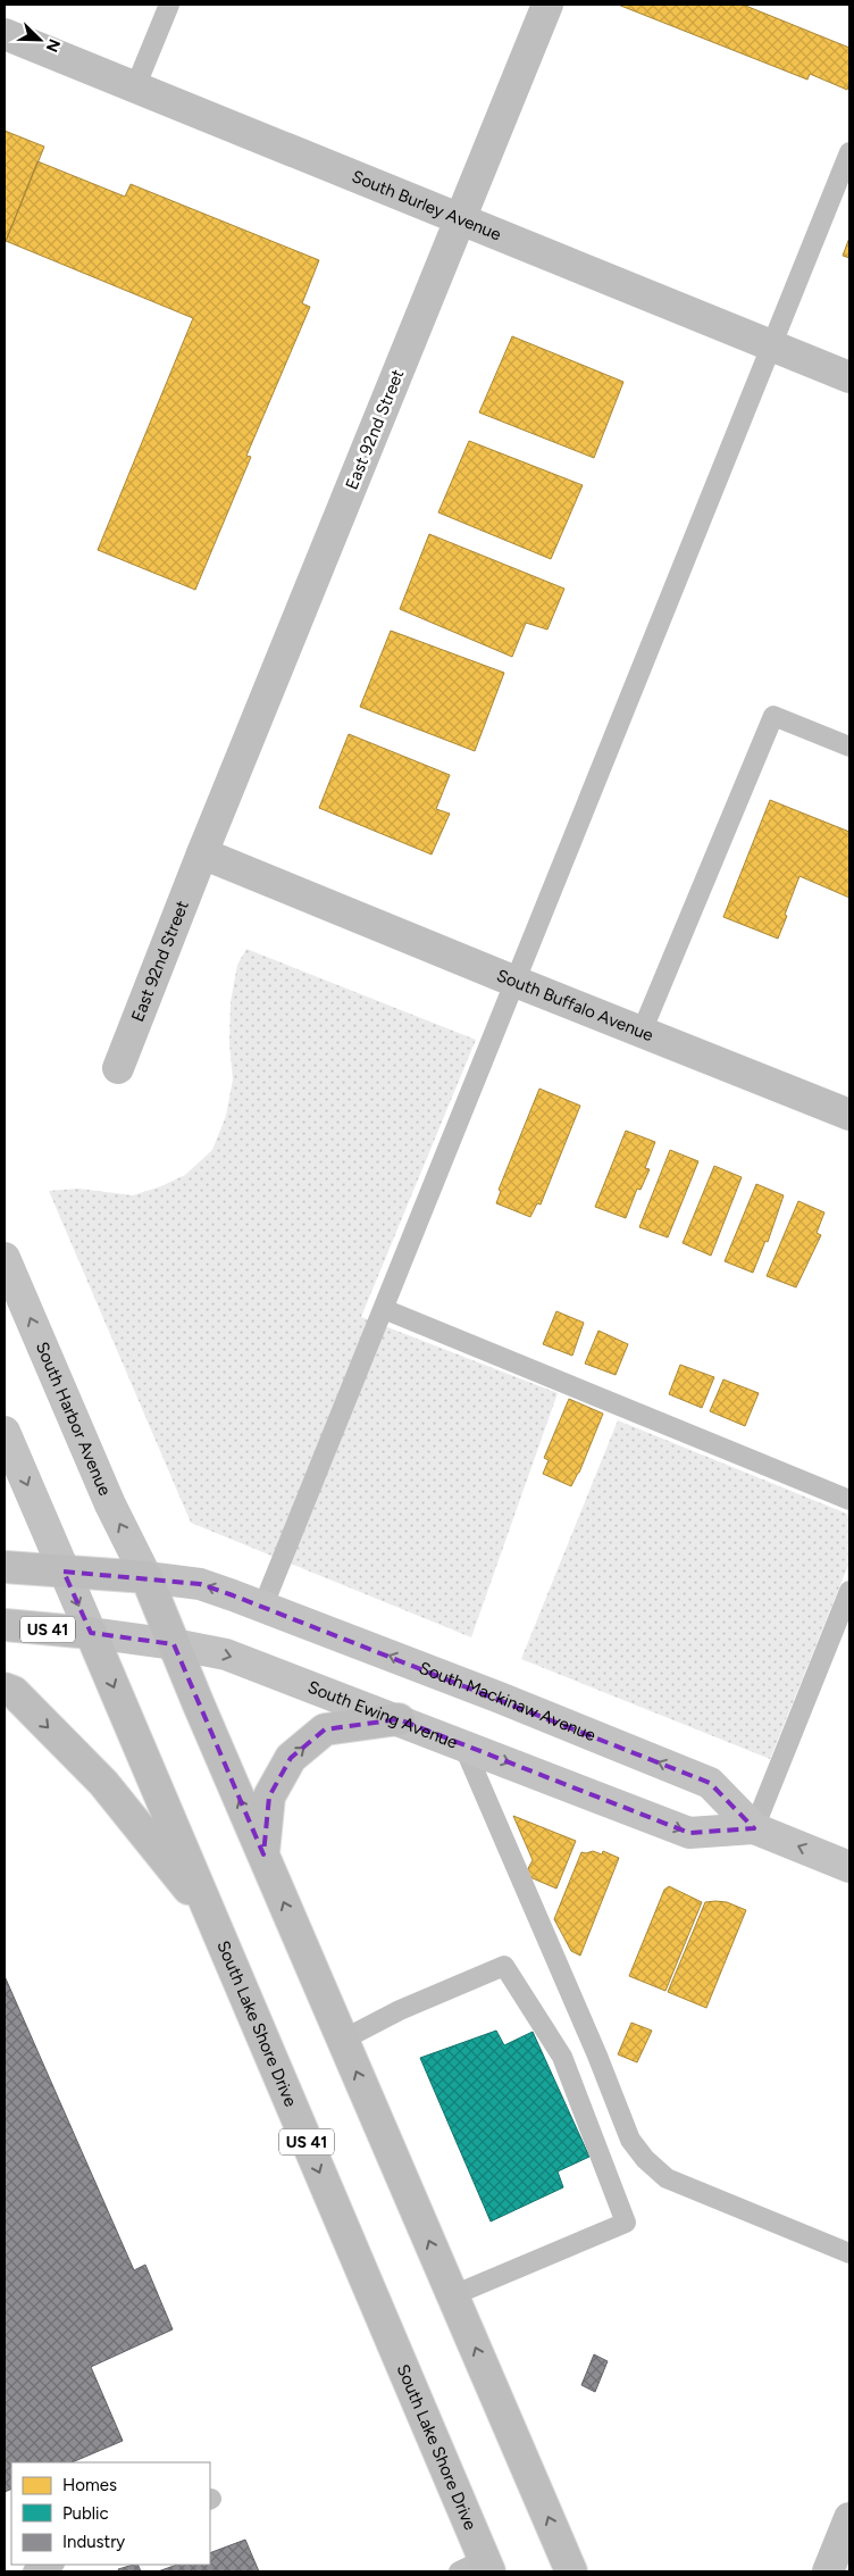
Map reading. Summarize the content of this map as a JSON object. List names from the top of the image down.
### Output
{
  "streets": {
    "main road": [
      "South Harbor Avenue",
      "US 41",
      "South Mackinaw Avenue",
      "South Ewing Avenue",
      "South Lake Shore Drive"
    ],
    "street": ["South Burley Avenue", "East 92nd Street", "South Buffalo Avenue"]
  },
  "crossings": [
    ["South Burley Avenue", "East 92nd Street"],
    ["East 92nd Street", "South Buffalo Avenue"],
    ["South Harbor Avenue", "South Mackinaw Avenue"],
    ["South Mackinaw Avenue", "South Ewing Avenue"],
    ["South Ewing Avenue", "South Lake Shore Drive"]
  ],
  "one_way": ["South Mackinaw Avenue", "South Ewing Avenue"],
  "legend": ["Homes", "Public", "Industry"],
  "north": "bottom right"
}
